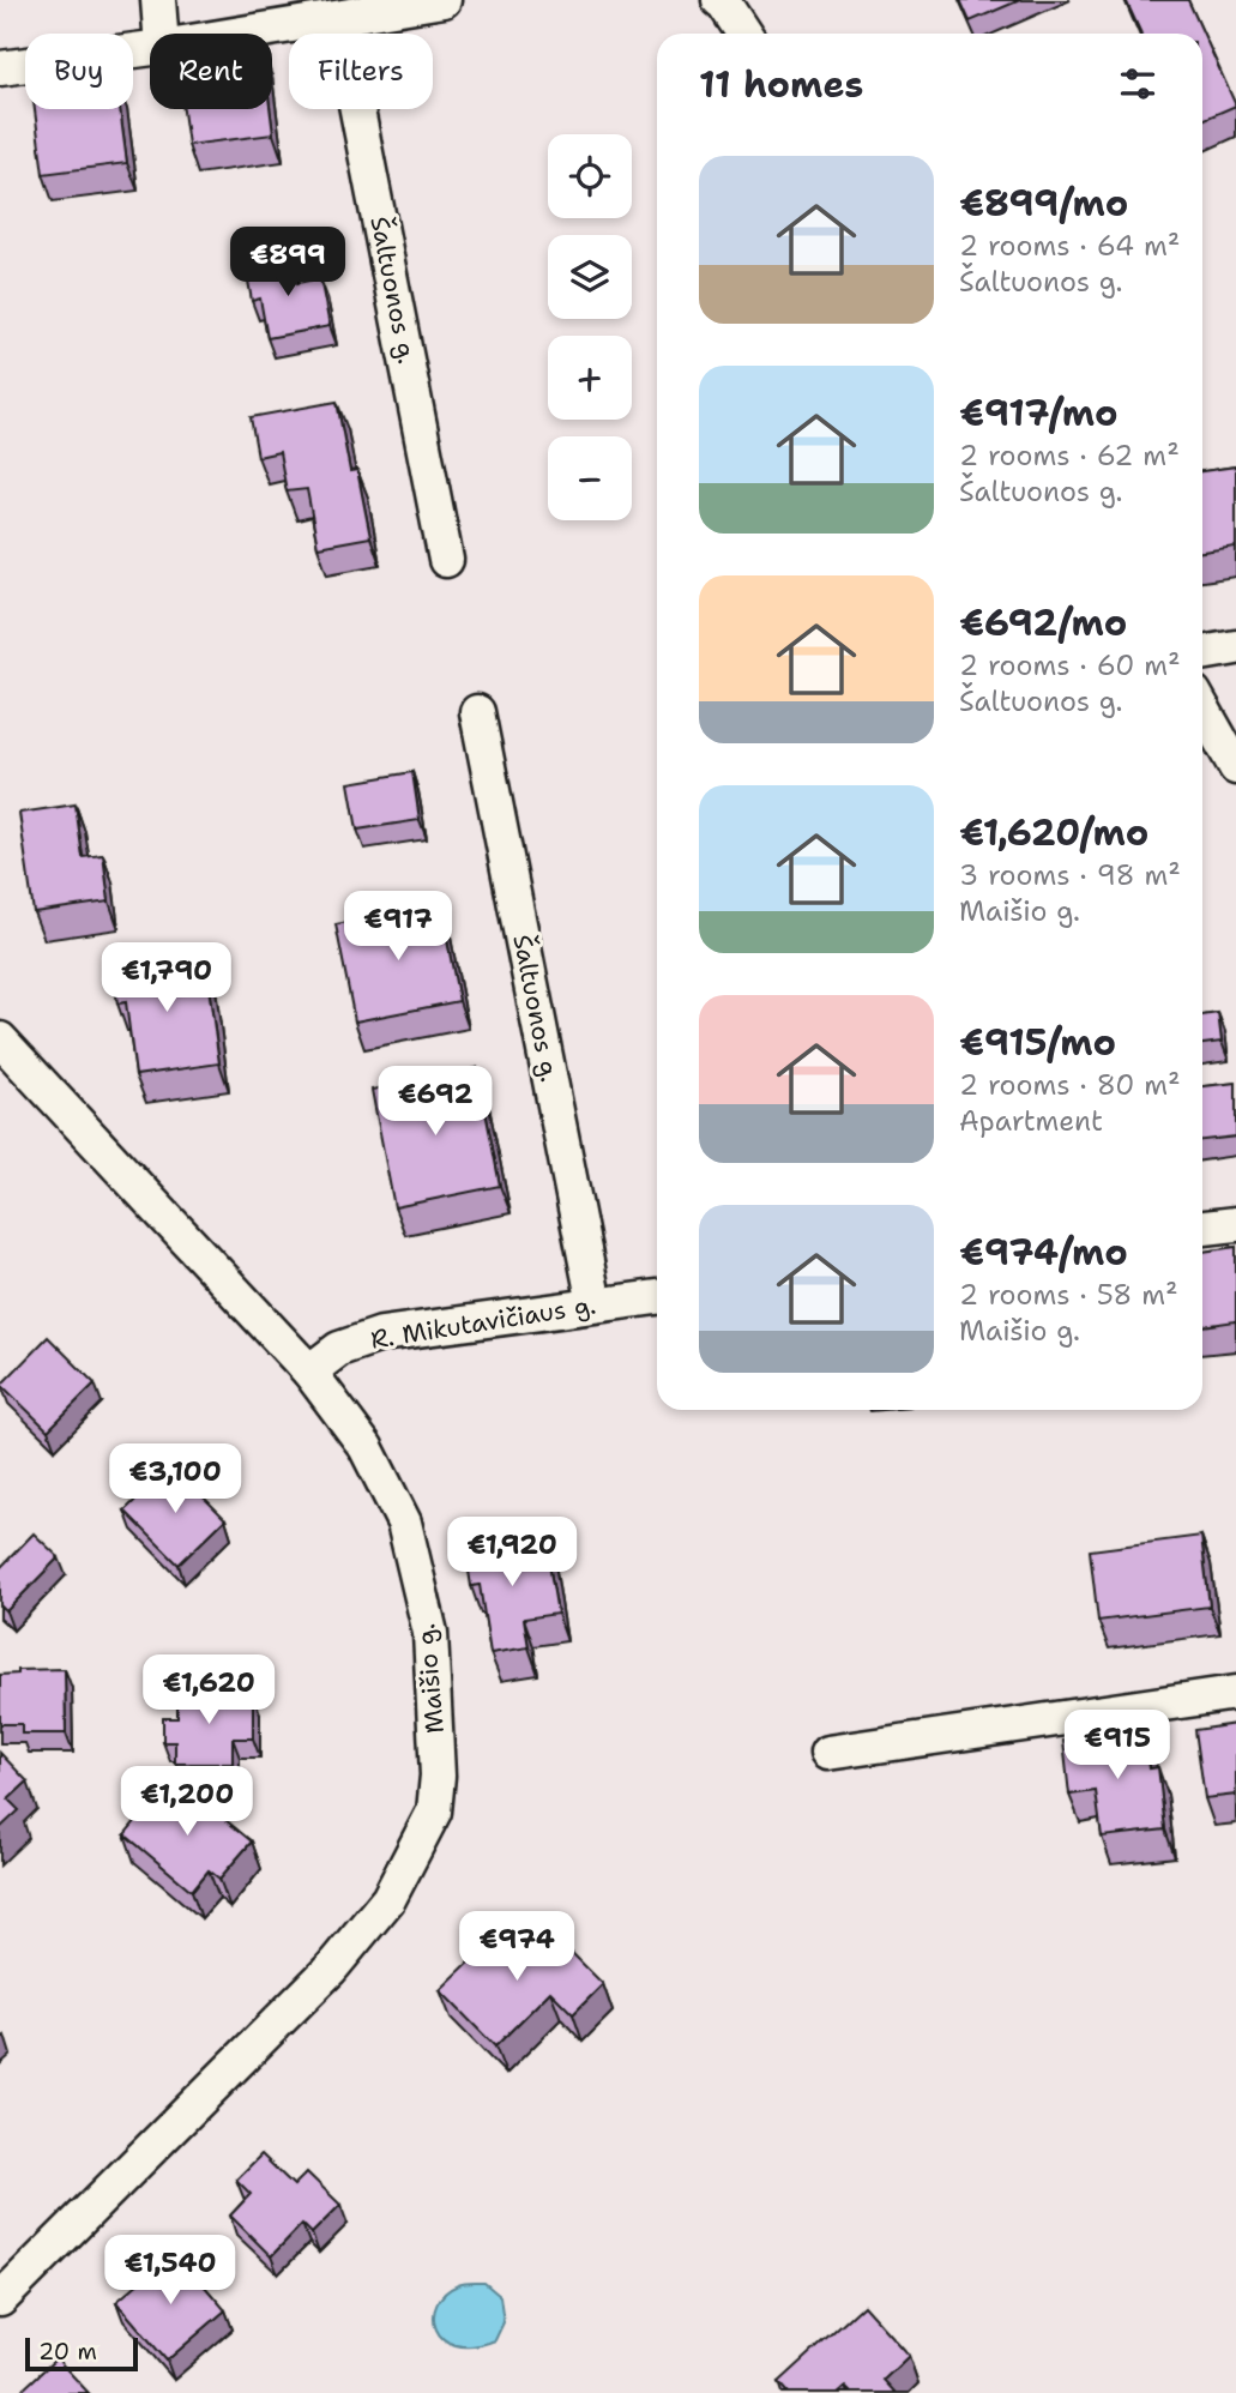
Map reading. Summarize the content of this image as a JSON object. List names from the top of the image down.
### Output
{
  "streets": {
    "street": ["Šaltuonos g.", "R. Mikutavičiaus g.", "Maišio g."]
  },
  "crossings": [
    ["Šaltuonos g.", "R. Mikutavičiaus g."],
    ["R. Mikutavičiaus g.", "Maišio g."]
  ],
  "scale_bar": "20 m",
  "page": {
    "chip": ["Buy", "Rent", "Filters"],
    "heading": "11 homes",
    "map_buttons": ["+", "−"],
    "list": [
      {
        "name": "€899/mo",
        "note": "2 rooms · 64 m² · Šaltuonos g."
      },
      {
        "name": "€917/mo",
        "note": "2 rooms · 62 m² · Šaltuonos g."
      },
      {
        "name": "€692/mo",
        "note": "2 rooms · 60 m² · Šaltuonos g."
      },
      {
        "name": "€1,620/mo",
        "note": "3 rooms · 98 m² · Maišio g."
      },
      {
        "name": "€915/mo",
        "note": "2 rooms · 80 m² · Apartment"
      },
      {
        "name": "€974/mo",
        "note": "2 rooms · 58 m² · Maišio g."
      }
    ],
    "price": [
      "€899",
      "€917",
      "€1,790",
      "€692",
      "€3,100",
      "€1,920",
      "€1,620",
      "€915",
      "€1,200",
      "€974",
      "€1,540"
    ],
    "scale": "20 m"
  }
}
